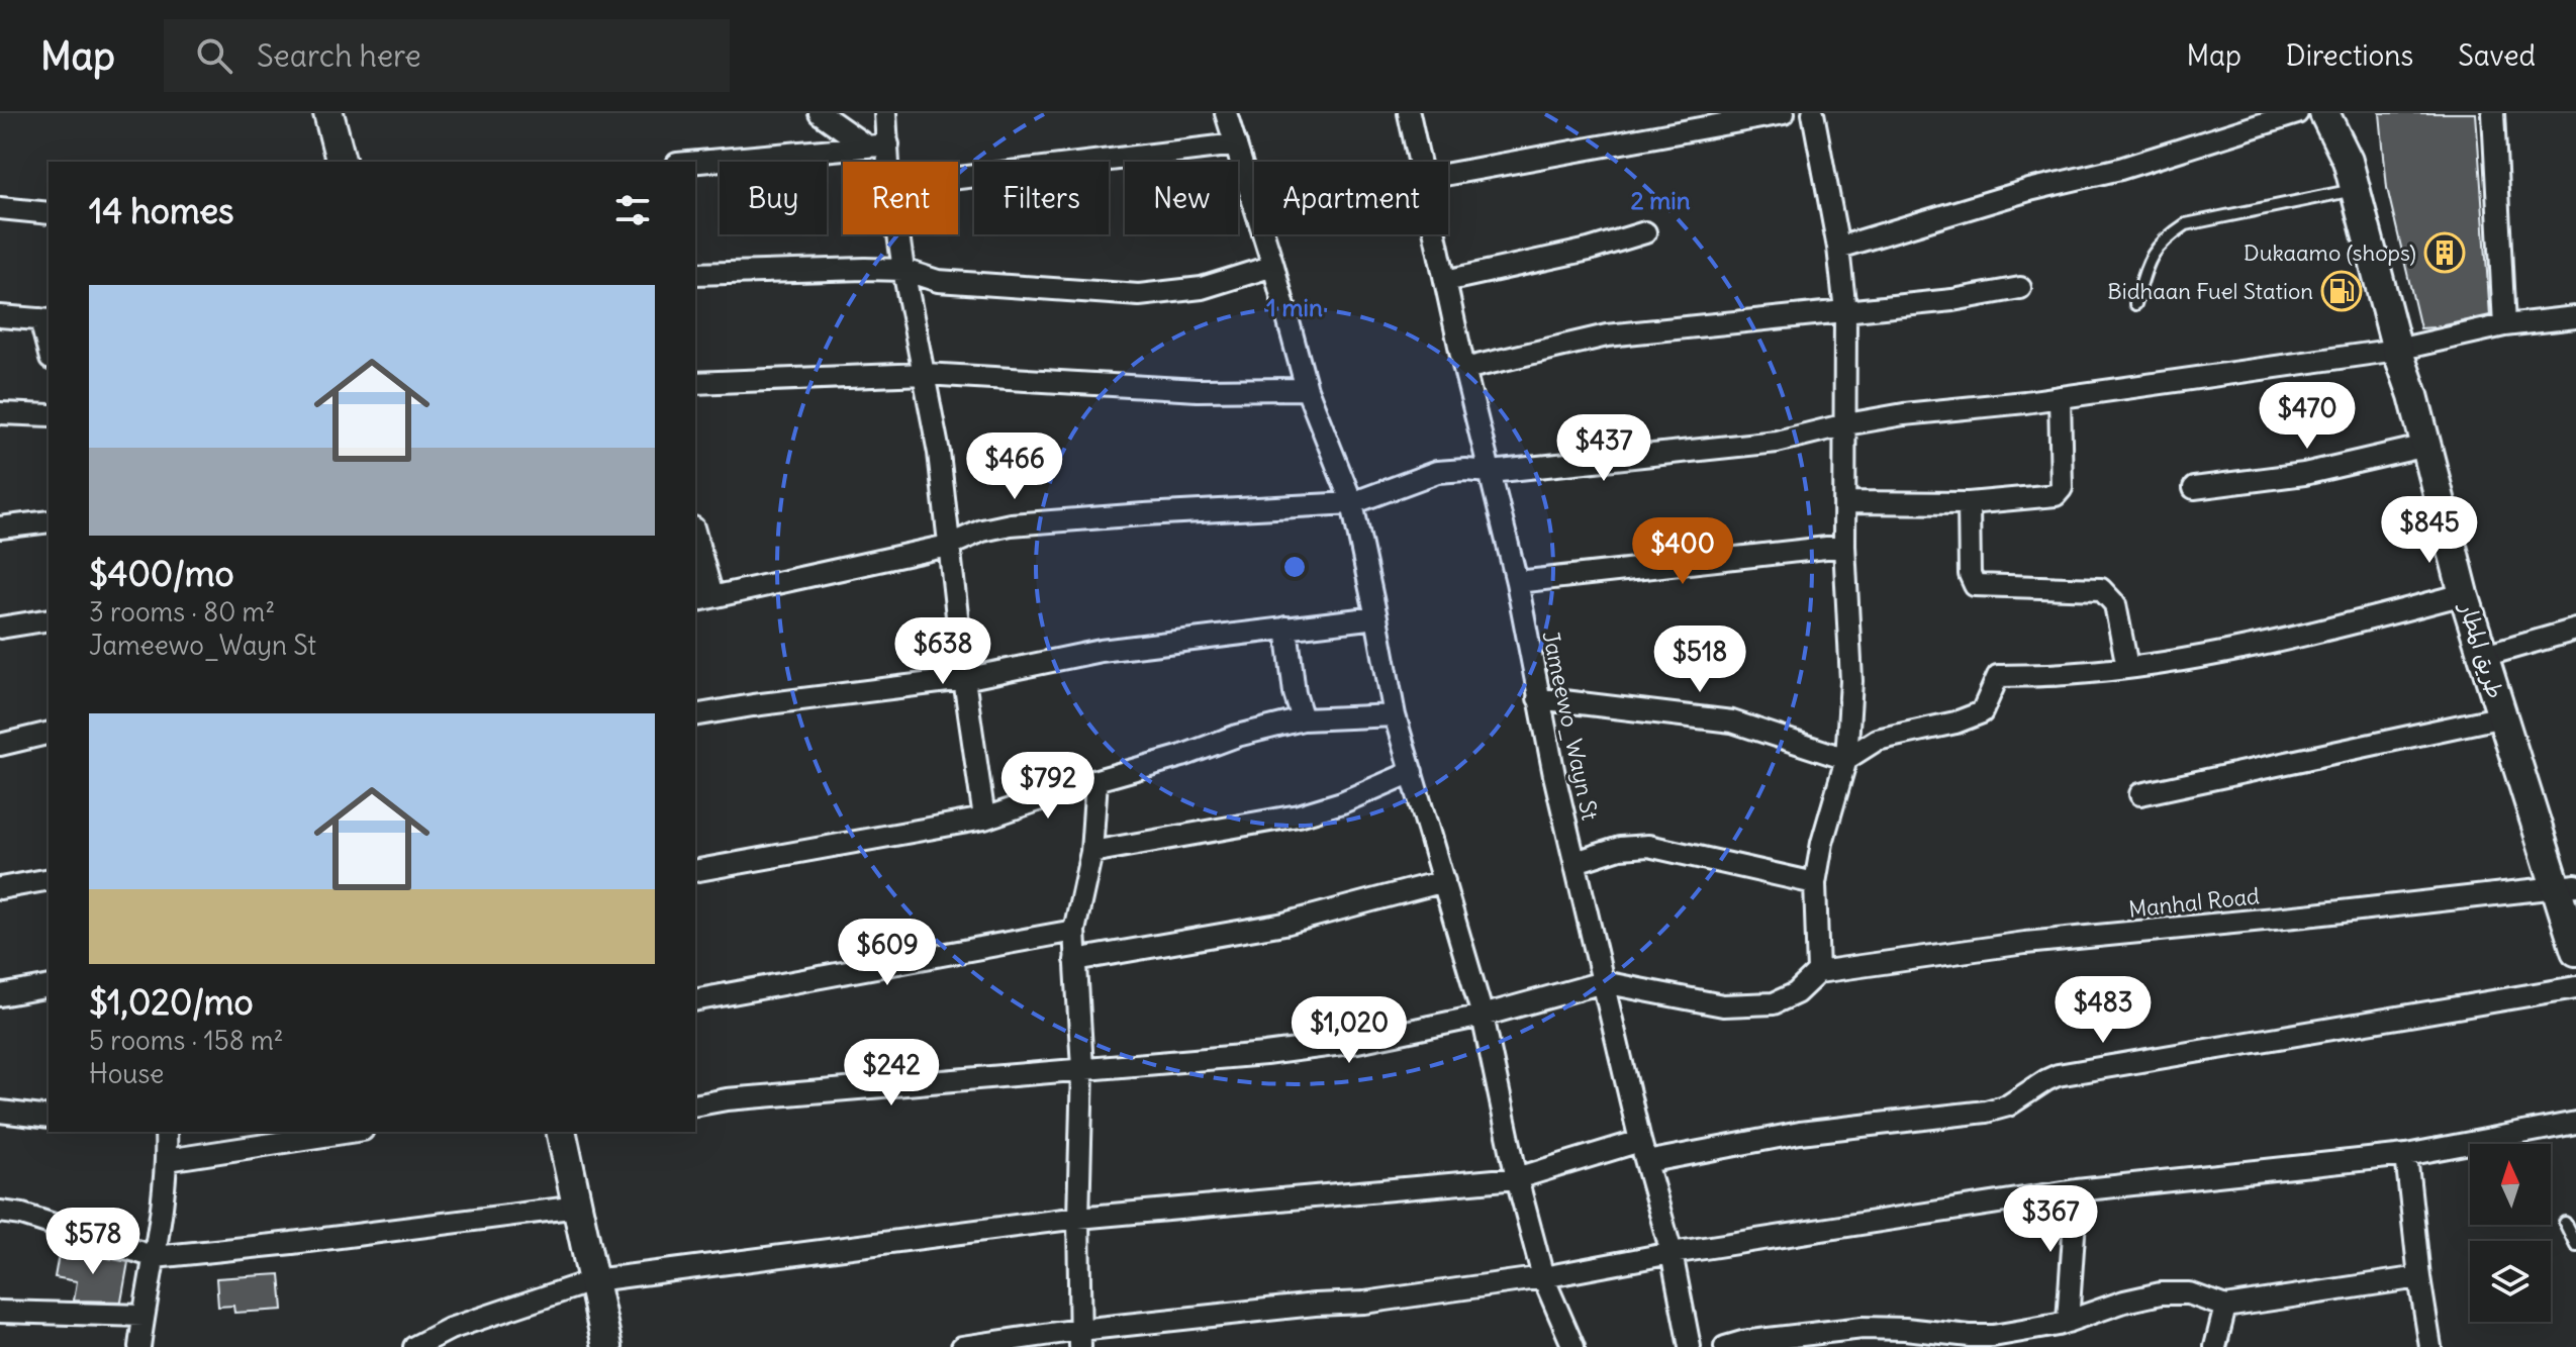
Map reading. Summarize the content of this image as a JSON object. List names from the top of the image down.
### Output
{
  "streets": {
    "main road": ["طريق المطار"],
    "street": ["Jameewo_Wayn St", "Manhal Road"]
  },
  "crossings": [
    ["طريق المطار", "Manhal Road"]
  ],
  "places": {
    "building": ["Dukaamo (shops)"],
    "fuel station": ["Bidhaan Fuel Station"]
  },
  "north": "top",
  "page": {
    "header": "Map",
    "search": "Search here",
    "nav": ["Map", "Directions", "Saved"],
    "chip": [
      "Buy",
      "Rent",
      "Filters",
      "New",
      "Apartment"
    ],
    "heading": "14 homes",
    "list": [
      {
        "name": "$400/mo",
        "note": "3 rooms · 80 m² · Jameewo_Wayn St"
      },
      {
        "name": "$1,020/mo",
        "note": "5 rooms · 158 m² · House"
      }
    ],
    "price": [
      "$470",
      "$437",
      "$466",
      "$845",
      "$400",
      "$638",
      "$518",
      "$792",
      "$609",
      "$483",
      "$1,020",
      "$242",
      "$367",
      "$578"
    ]
  },
  "rings": ["2 min", "1 min"]
}
